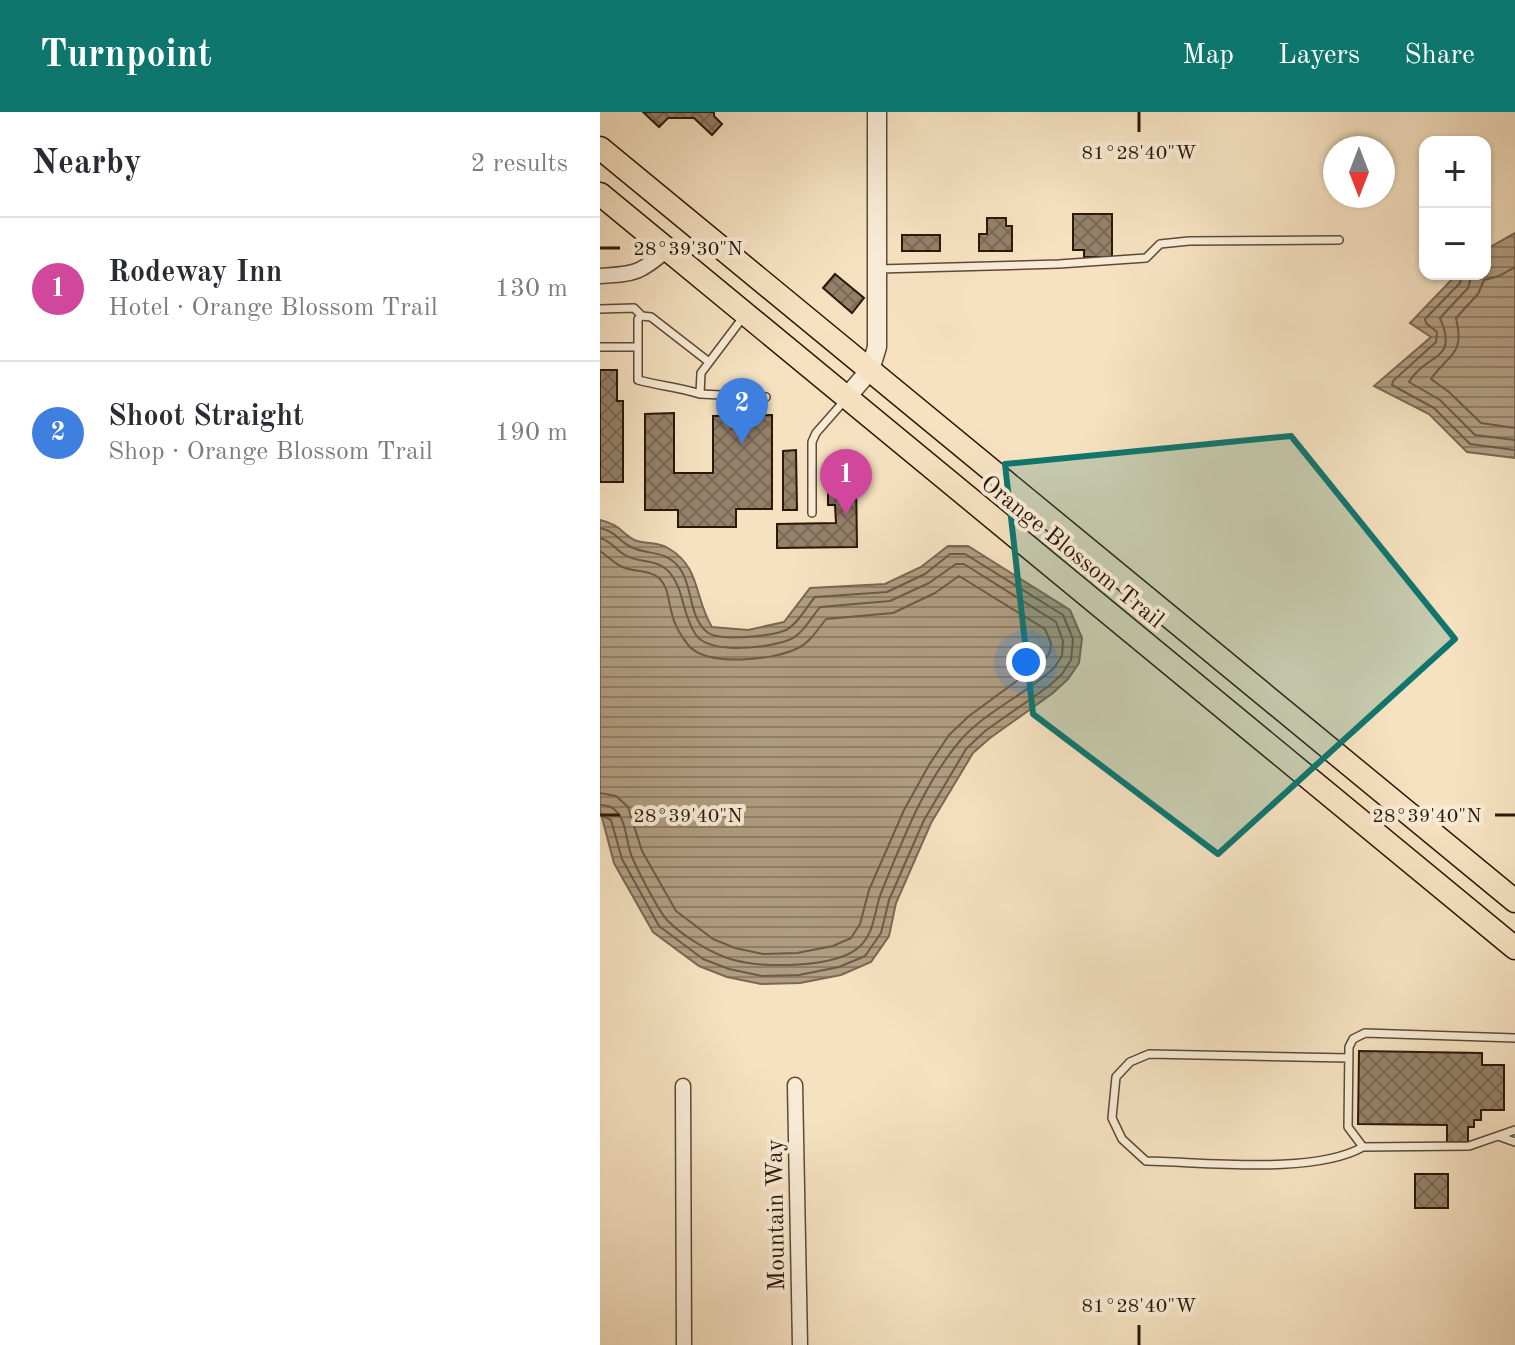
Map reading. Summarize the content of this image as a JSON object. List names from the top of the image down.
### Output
{
  "streets": {
    "main road": ["Orange Blossom Trail"],
    "street": ["Mountain Way"]
  },
  "north": "bottom",
  "page": {
    "header": "Turnpoint",
    "nav": ["Map", "Layers", "Share"],
    "heading": ["Nearby", "2 results"],
    "map_buttons": ["+", "−"],
    "list": [
      {
        "mark": "1",
        "name": "Rodeway Inn",
        "note": "Hotel · Orange Blossom Trail",
        "value": "130 m"
      },
      {
        "mark": "2",
        "name": "Shoot Straight",
        "note": "Shop · Orange Blossom Trail",
        "value": "190 m"
      }
    ],
    "pins": ["2", "1"]
  },
  "coordinates": ["81°28'40\"W", "28°39'30\"N", "28°39'40\"N"]
}
